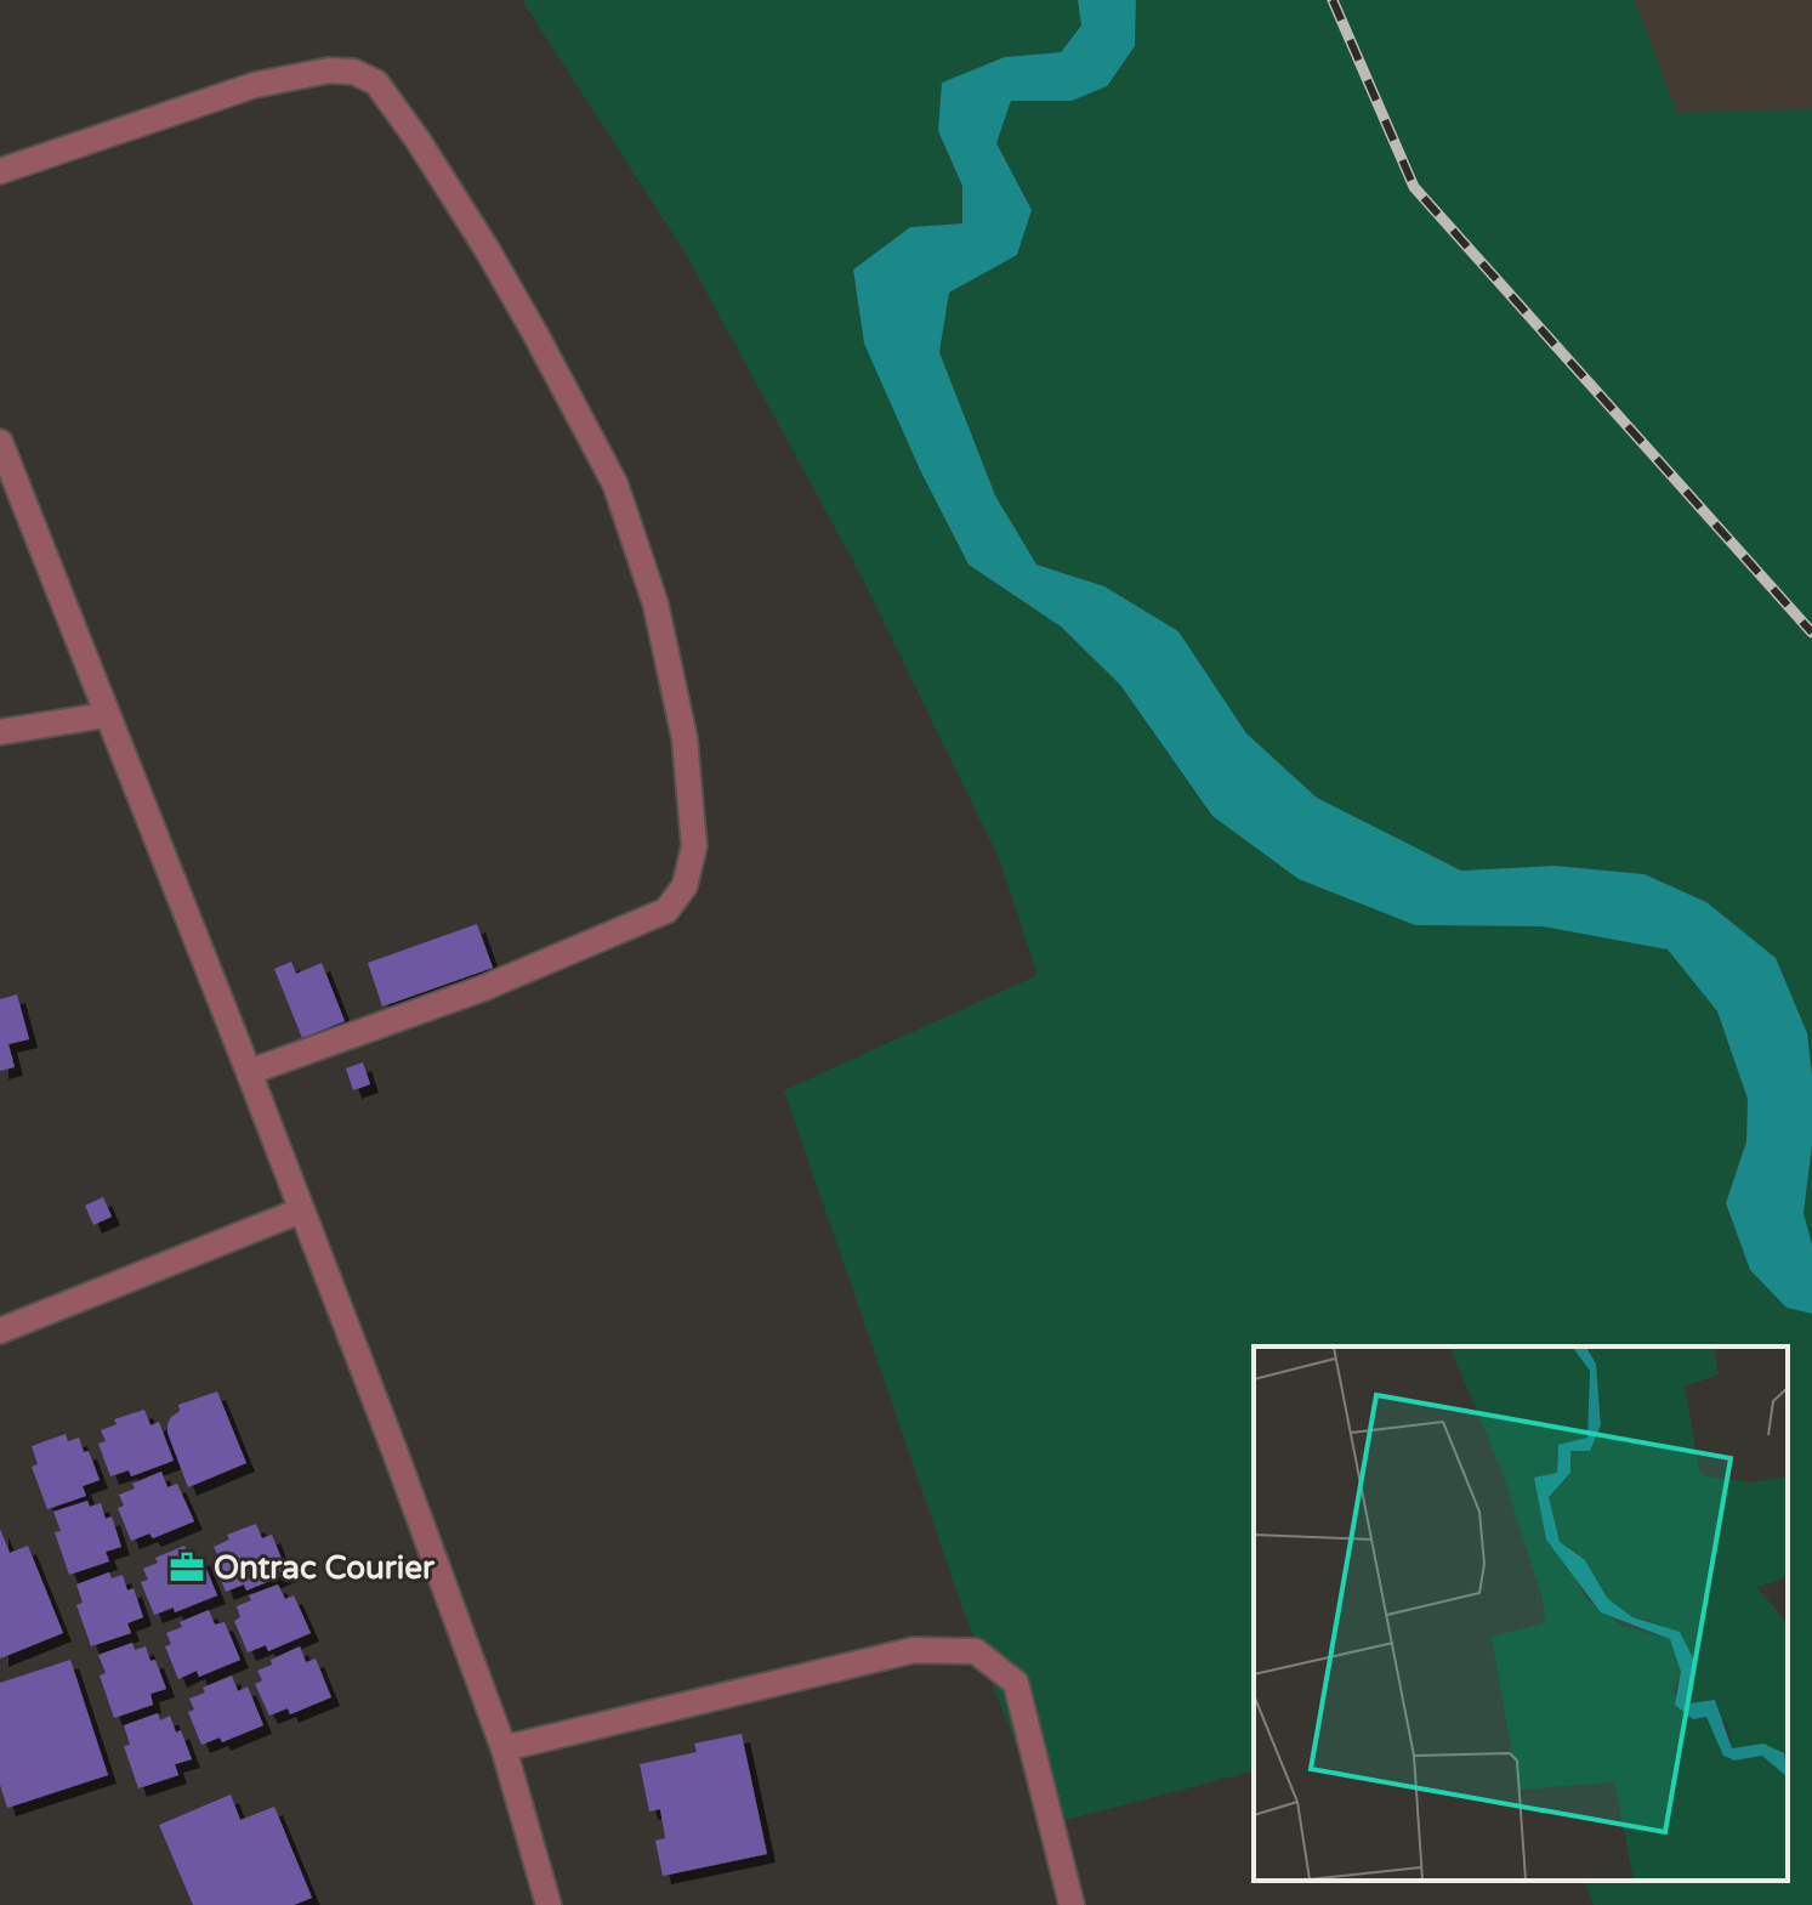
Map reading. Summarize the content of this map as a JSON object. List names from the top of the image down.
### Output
{
  "places": {
    "office": ["Ontrac Courier"]
  }
}
